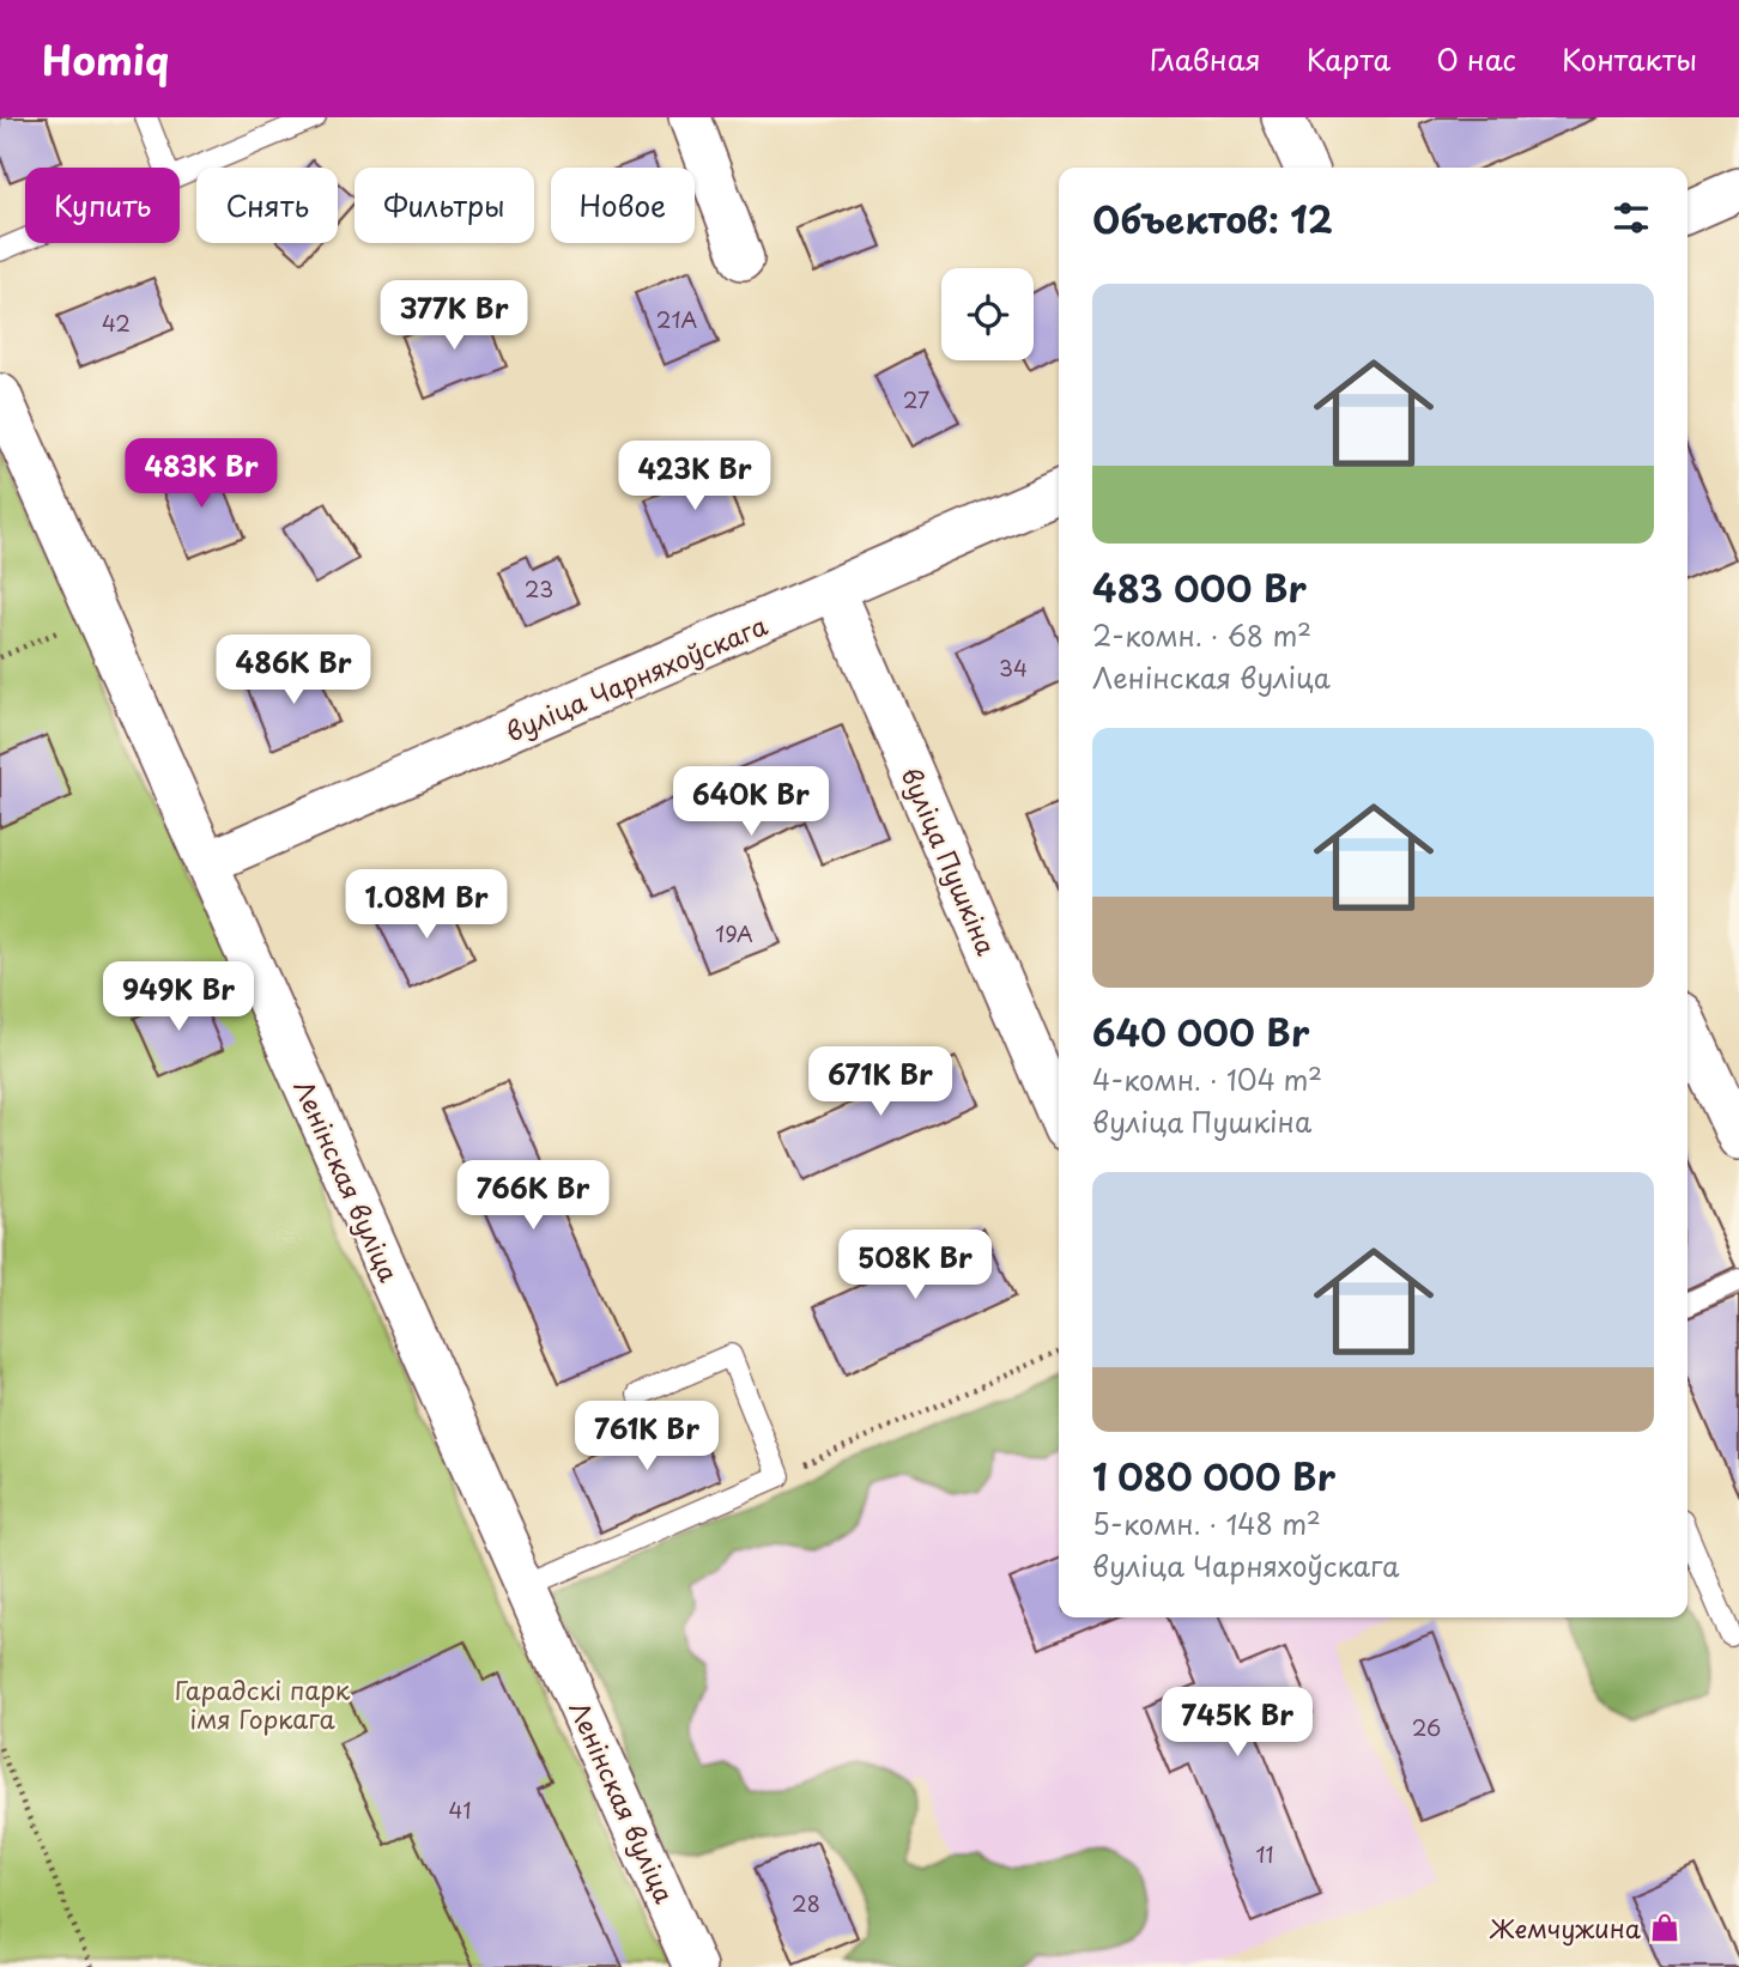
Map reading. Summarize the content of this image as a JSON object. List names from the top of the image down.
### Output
{
  "streets": {
    "street": ["вуліца Чарняхоўскага", "вуліца Пушкіна", "Ленінская вуліца"]
  },
  "crossings": [
    ["вуліца Чарняхоўскага", "вуліца Пушкіна"],
    ["вуліца Чарняхоўскага", "Ленінская вуліца"]
  ],
  "parks": ["Гарадскі парк імя Горкага"],
  "places": {
    "shop": ["Жемчужина"]
  },
  "house_numbers": [
    "21А",
    "42",
    "27",
    "23",
    "34",
    "19А",
    "26",
    "41",
    "11",
    "28"
  ],
  "page": {
    "header": "Homiq",
    "nav": [
      "Главная",
      "Карта",
      "О нас",
      "Контакты"
    ],
    "chip": [
      "Купить",
      "Снять",
      "Фильтры",
      "Новое"
    ],
    "heading": "Объектов: 12",
    "list": [
      {
        "name": "483 000 Br",
        "note": "2-комн. · 68 m² · Ленінская вуліца"
      },
      {
        "name": "640 000 Br",
        "note": "4-комн. · 104 m² · вуліца Пушкіна"
      },
      {
        "name": "1 080 000 Br",
        "note": "5-комн. · 148 m² · вуліца Чарняхоўскага"
      }
    ],
    "price": [
      "377K Br",
      "483K Br",
      "423K Br",
      "486K Br",
      "640K Br",
      "1.08M Br",
      "949K Br",
      "671K Br",
      "766K Br",
      "508K Br",
      "761K Br",
      "745K Br"
    ]
  }
}
